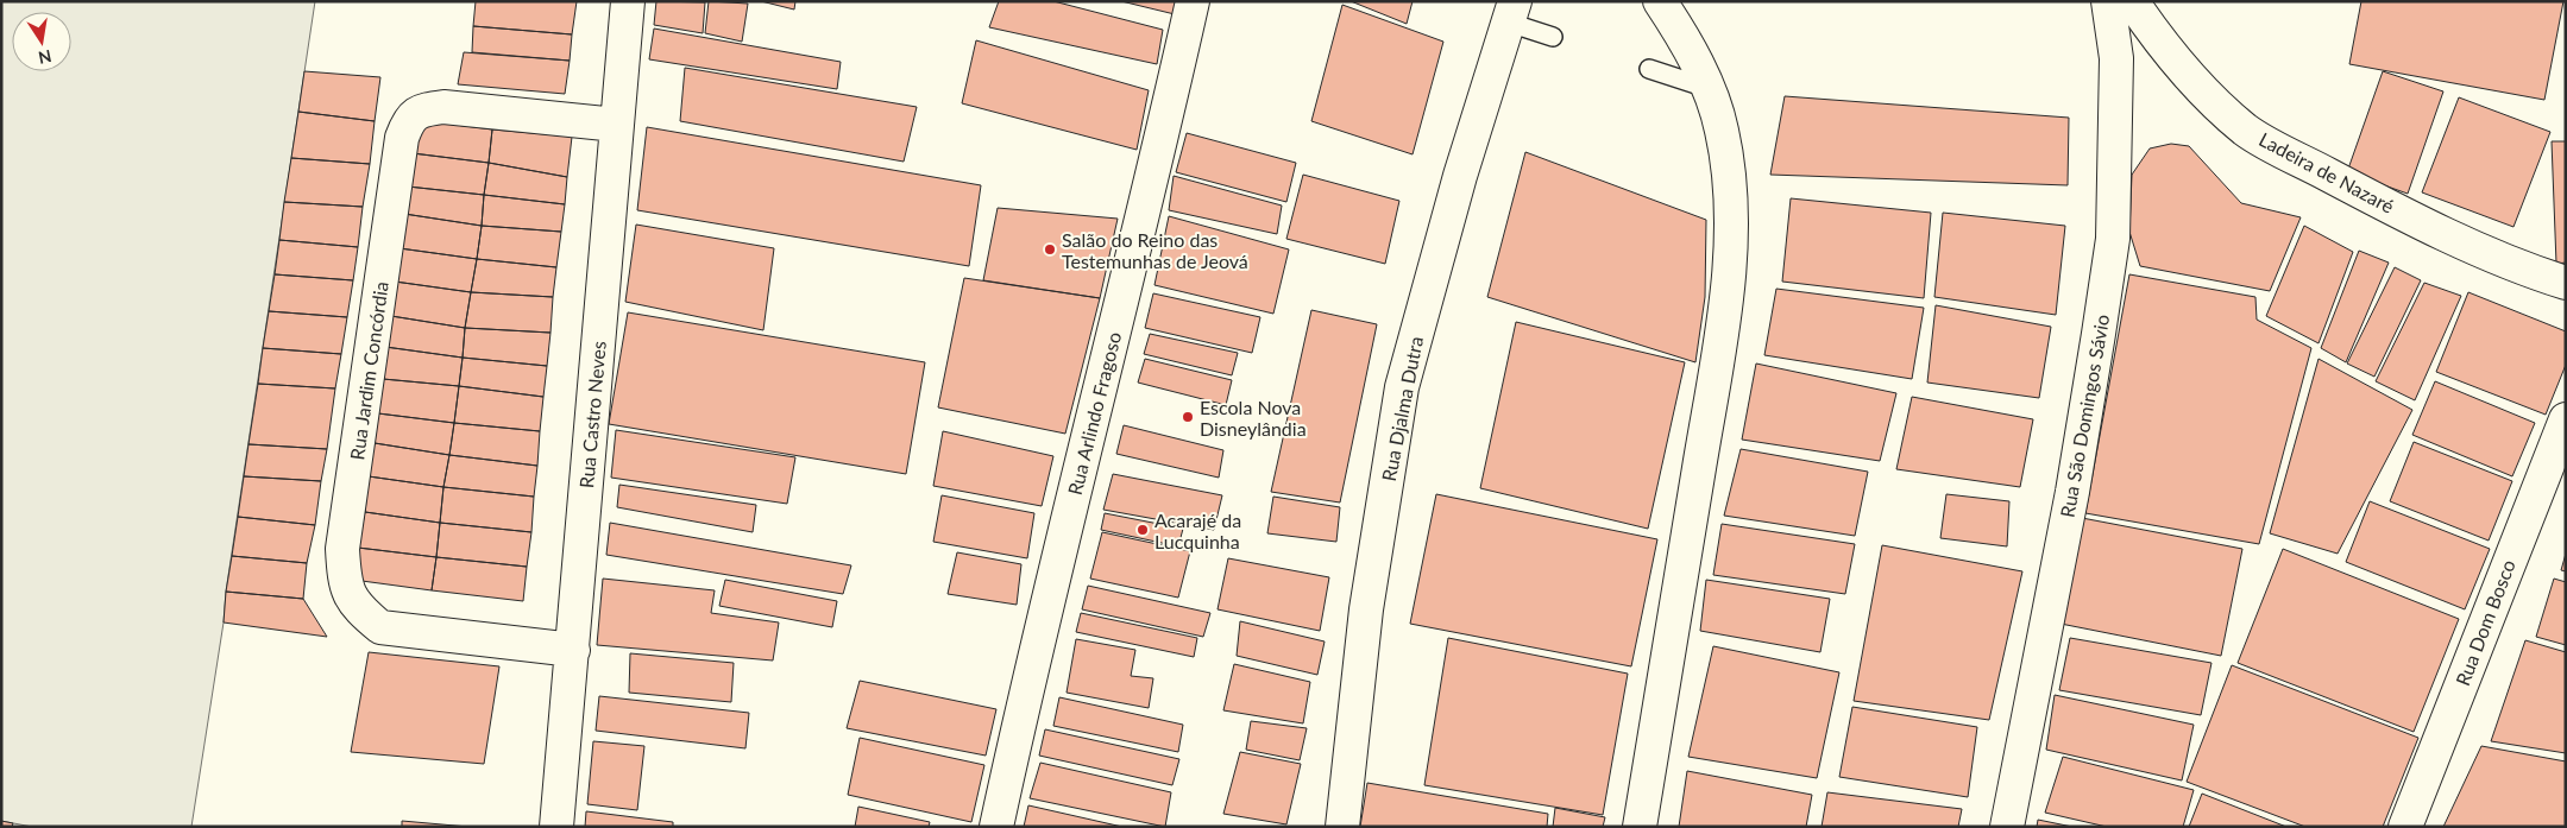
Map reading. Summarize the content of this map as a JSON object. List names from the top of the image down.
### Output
{
  "streets": {
    "street": [
      "Ladeira de Nazaré",
      "Rua Jardim Concórdia",
      "Rua Djalma Dutra",
      "Rua Arlindo Fragoso",
      "Rua Castro Neves",
      "Rua São Domingos Sávio",
      "Rua Dom Bosco"
    ]
  },
  "crossings": [
    ["Rua Jardim Concórdia", "Rua Castro Neves"]
  ],
  "places": ["Salão do Reino das Testemunhas de Jeová", "Escola Nova Disneylândia", "Acarajé da Lucquinha"],
  "north": "bottom"
}
